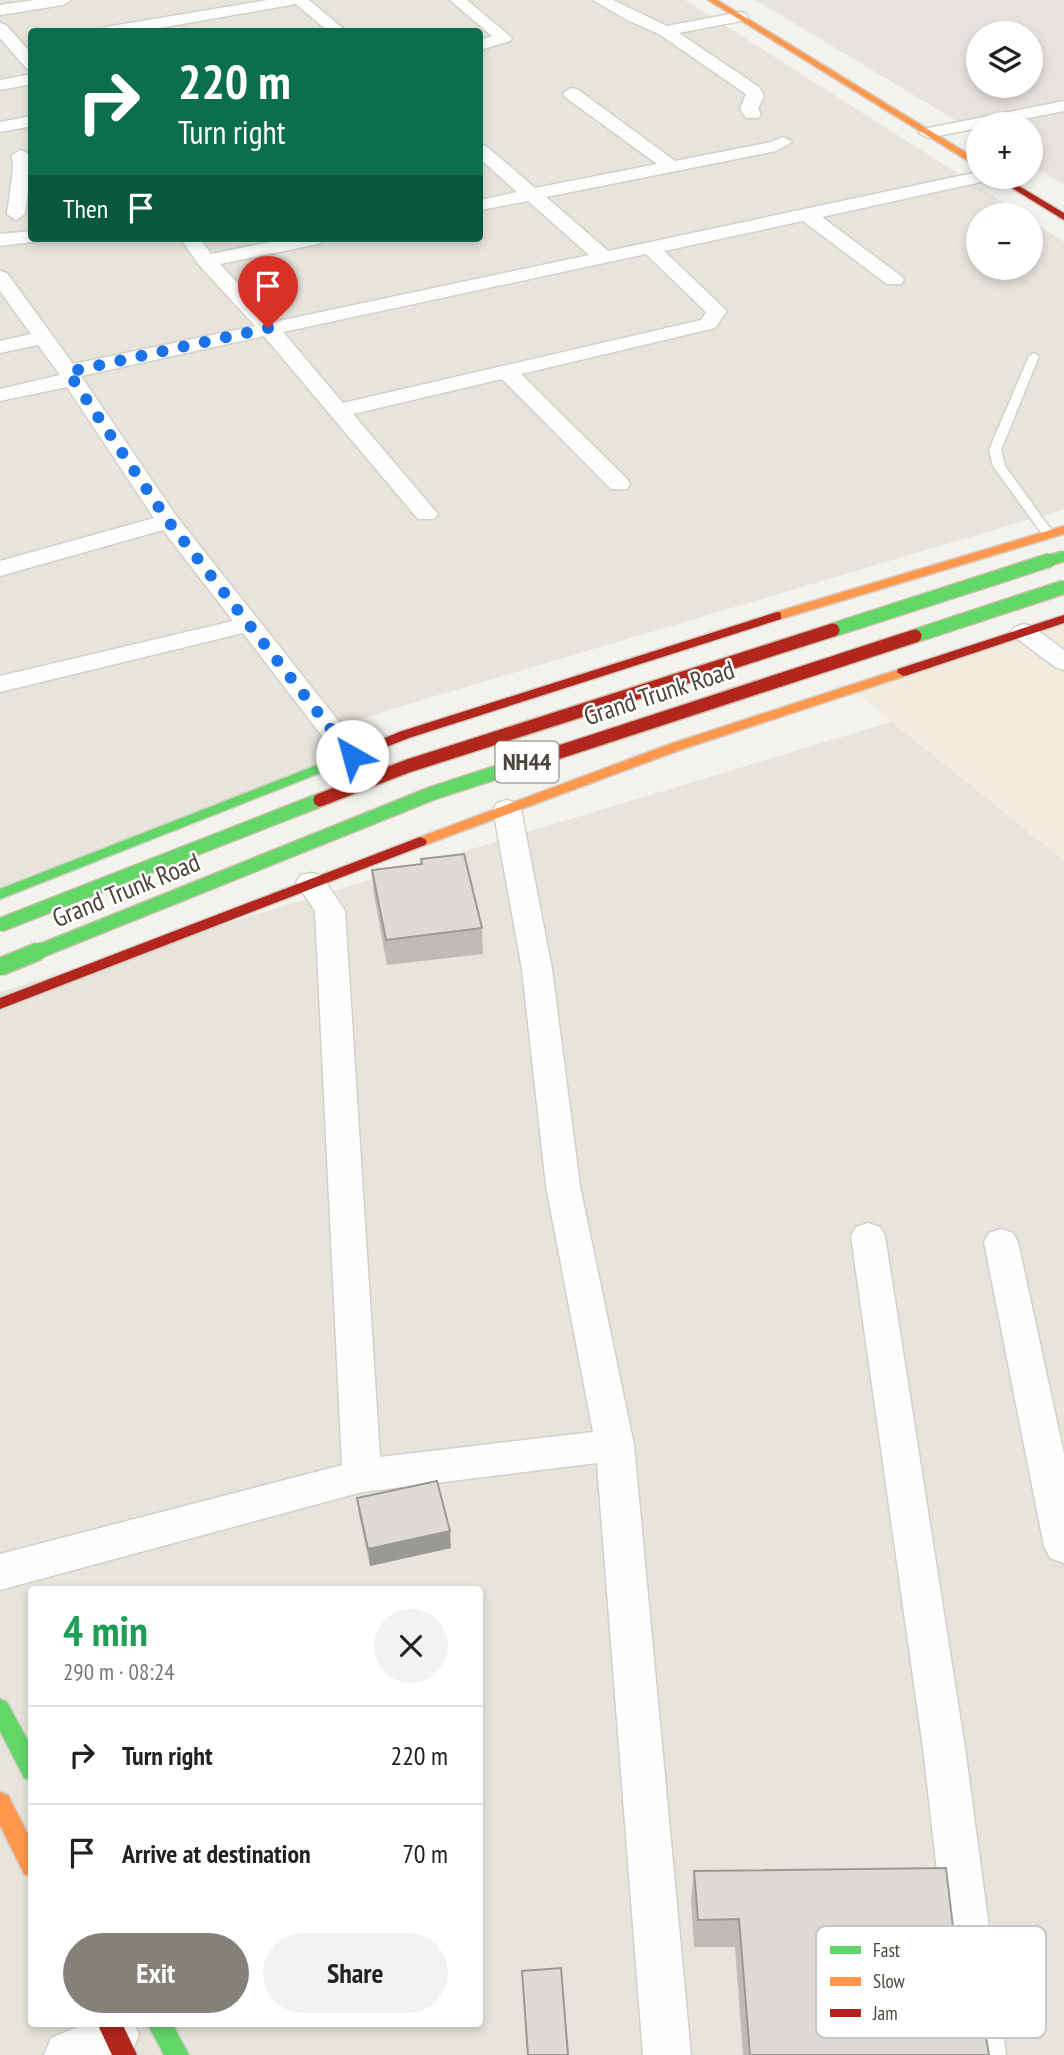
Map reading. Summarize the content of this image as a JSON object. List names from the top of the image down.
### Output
{
  "streets": {
    "main road": ["Grand Trunk Road", "NH44"]
  },
  "legend": ["Fast", "Slow", "Jam"],
  "page": {
    "map_buttons": ["+", "−"],
    "turn": ["220 m", "Turn right"],
    "then": "Then",
    "heading": ["4 min", "290 m · 08:24"],
    "list": [
      {
        "name": "Turn right",
        "value": "220 m"
      },
      {
        "name": "Arrive at destination",
        "value": "70 m"
      }
    ],
    "buttons": ["Exit", "Share"]
  }
}
